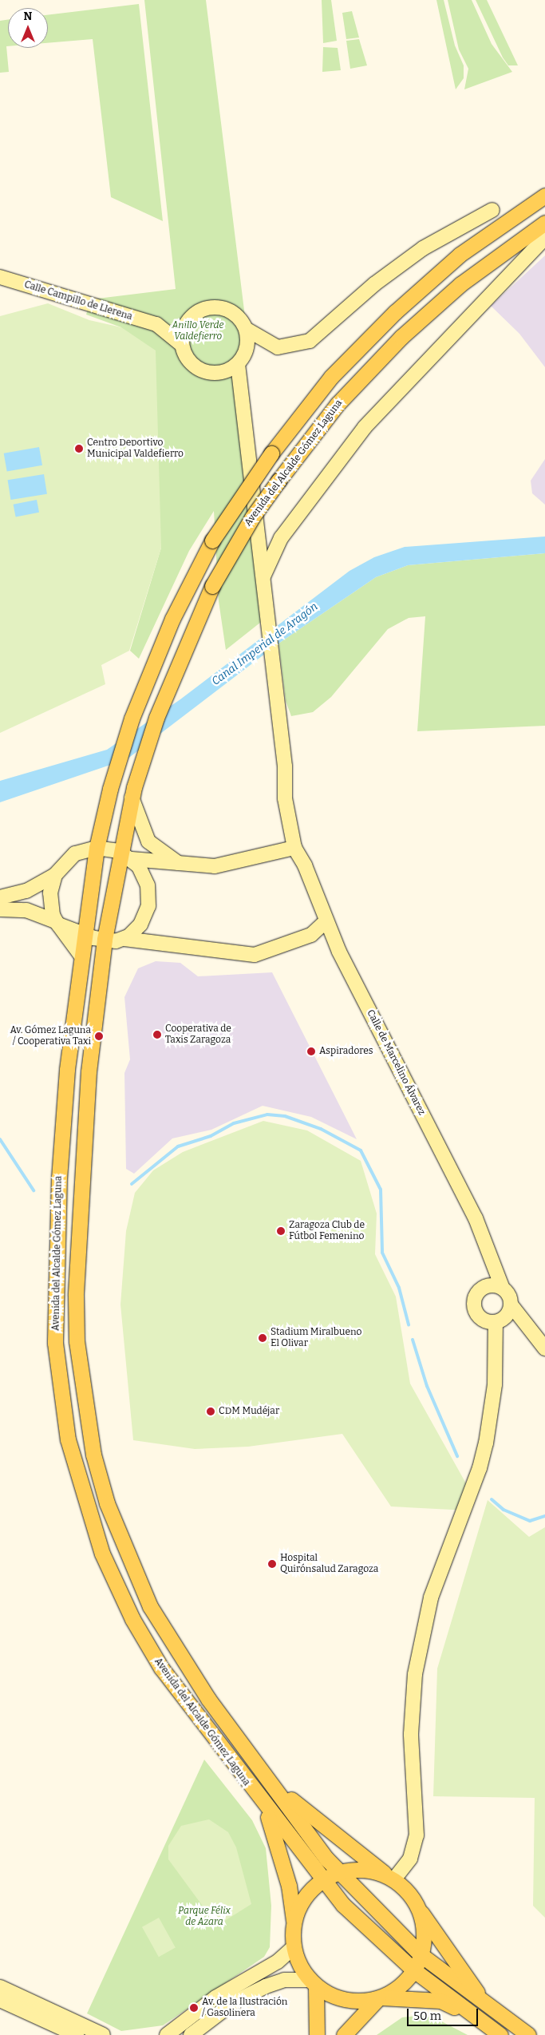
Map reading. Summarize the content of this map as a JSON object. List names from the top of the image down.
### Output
{
  "streets": {
    "main road": ["Avenida del Alcalde Gómez Laguna"],
    "street": ["Calle Campillo de Llerena", "Calle de Marcelino Álvarez"]
  },
  "crossings": [
    ["Calle Campillo de Llerena", "Calle de Marcelino Álvarez"]
  ],
  "water": ["Canal Imperial de Aragón"],
  "parks": ["Anillo Verde Valdefierro", "Parque Félix de Azara"],
  "places": [
    "Centro Deportivo Municipal Valdefierro",
    "Cooperativa de Taxis Zaragoza",
    "Av. Gómez Laguna / Cooperativa Taxi",
    "Aspiradores",
    "Zaragoza Club de Fútbol Femenino",
    "Stadium Miralbueno El Olivar",
    "CDM Mudéjar",
    "Hospital Quirónsalud Zaragoza",
    "Av. de la Ilustración / Gasolinera"
  ],
  "scale_bar": "50 m",
  "north": "top"
}
